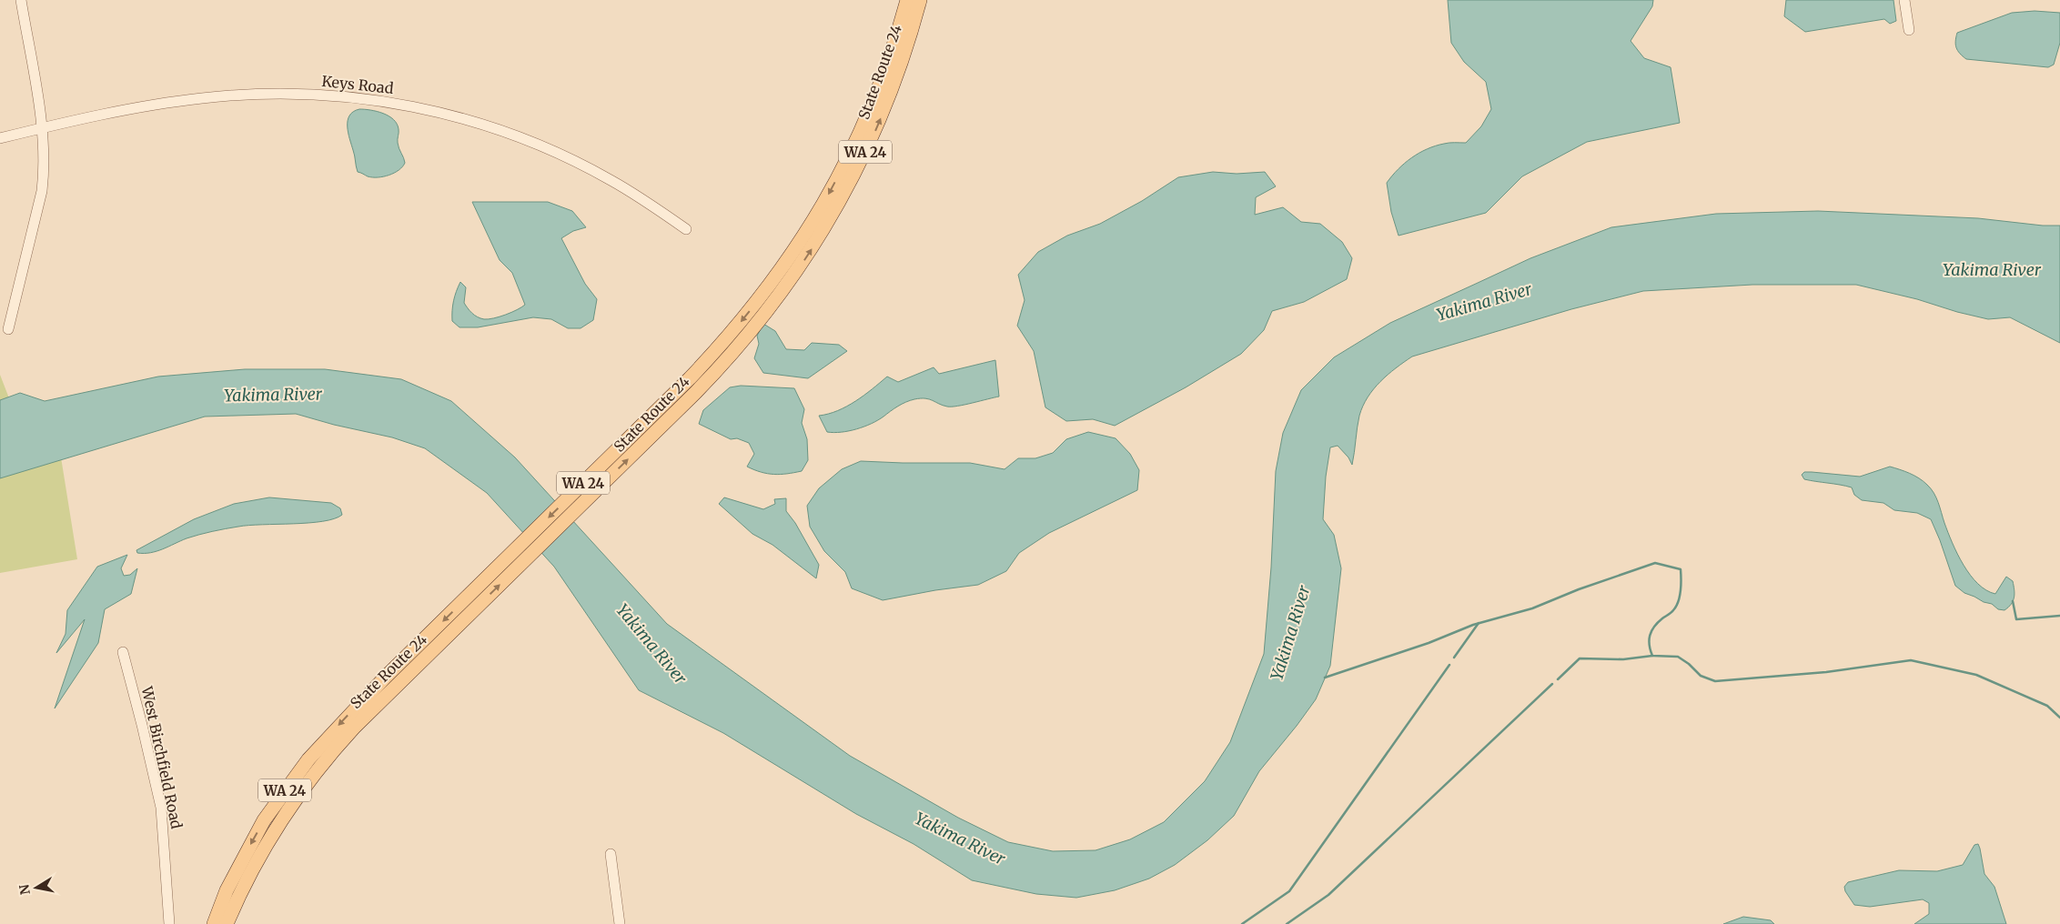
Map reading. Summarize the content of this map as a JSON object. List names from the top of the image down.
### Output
{
  "streets": {
    "main road": ["State Route 24", "WA 24"],
    "street": ["Keys Road", "West Birchfield Road"]
  },
  "water": ["Yakima River"],
  "north": "left"
}
